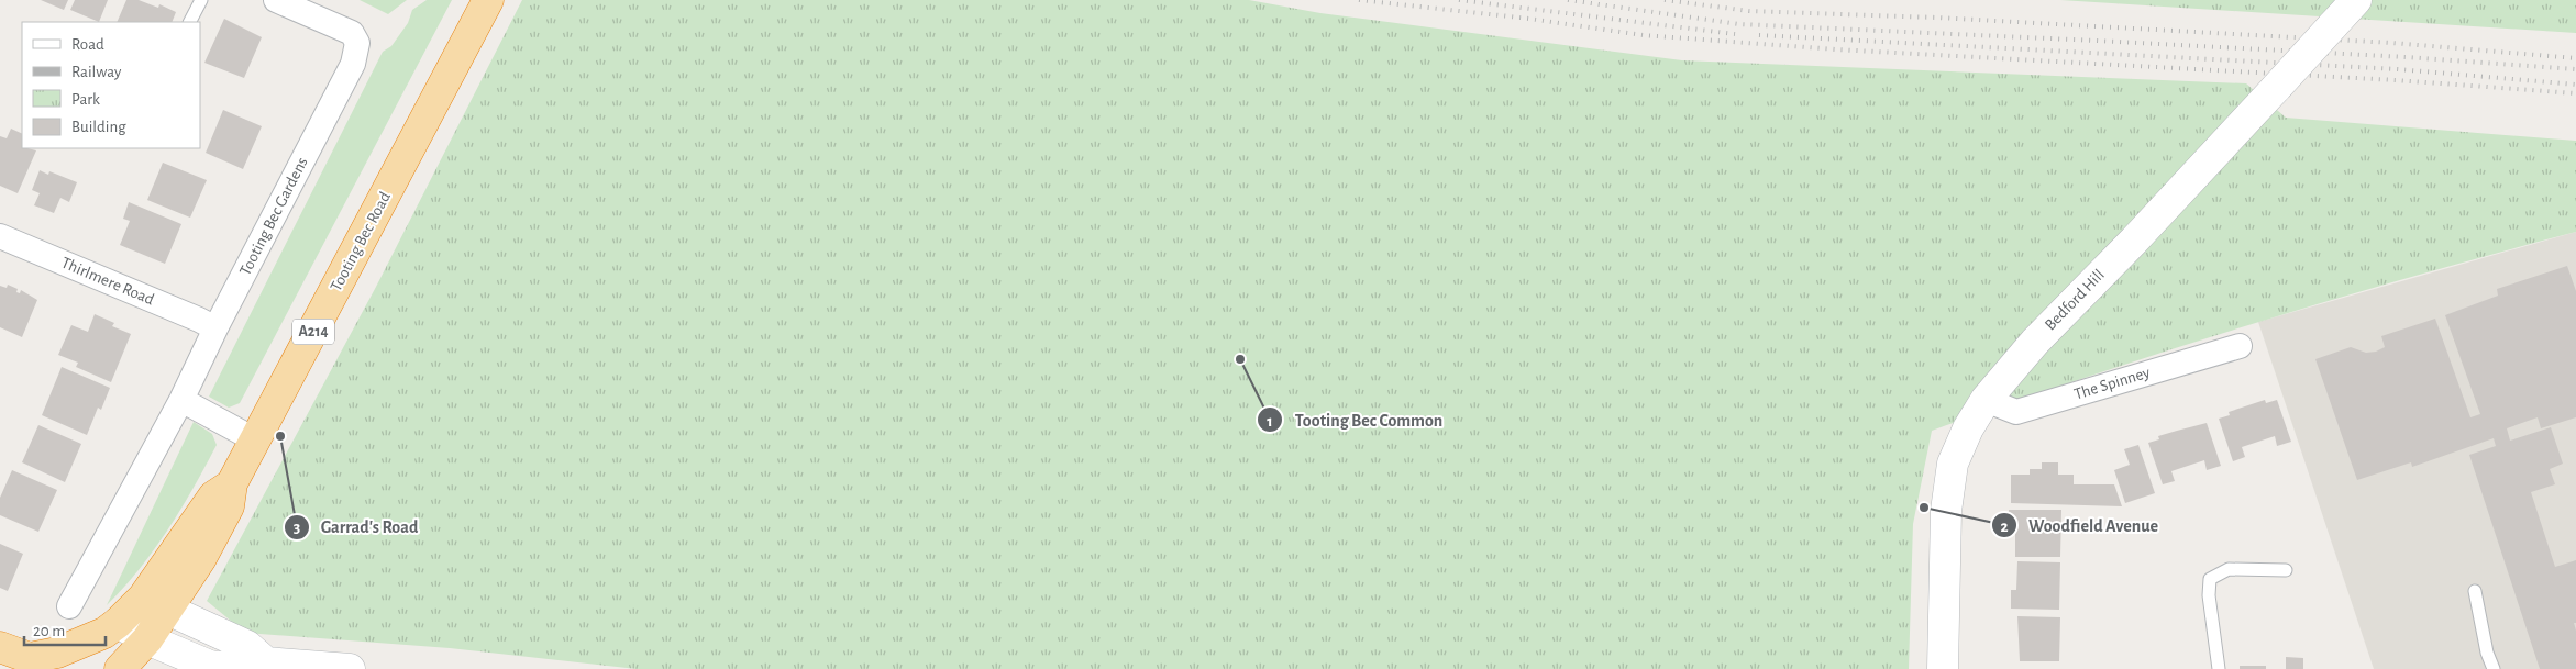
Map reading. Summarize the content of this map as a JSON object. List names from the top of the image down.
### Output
{
  "streets": {
    "highway": ["Tooting Bec Road", "A214"],
    "main road": ["Bedford Hill"],
    "street": ["Tooting Bec Gardens", "Thirlmere Road", "The Spinney"]
  },
  "crossings": [
    ["Tooting Bec Gardens", "Thirlmere Road"],
    ["Tooting Bec Road", "A214"],
    ["Bedford Hill", "The Spinney"]
  ],
  "places": ["Tooting Bec Common", "Garrad's Road", "Woodfield Avenue"],
  "legend": [
    "Road",
    "Railway",
    "Park",
    "Building"
  ],
  "scale_bar": "20 m"
}
